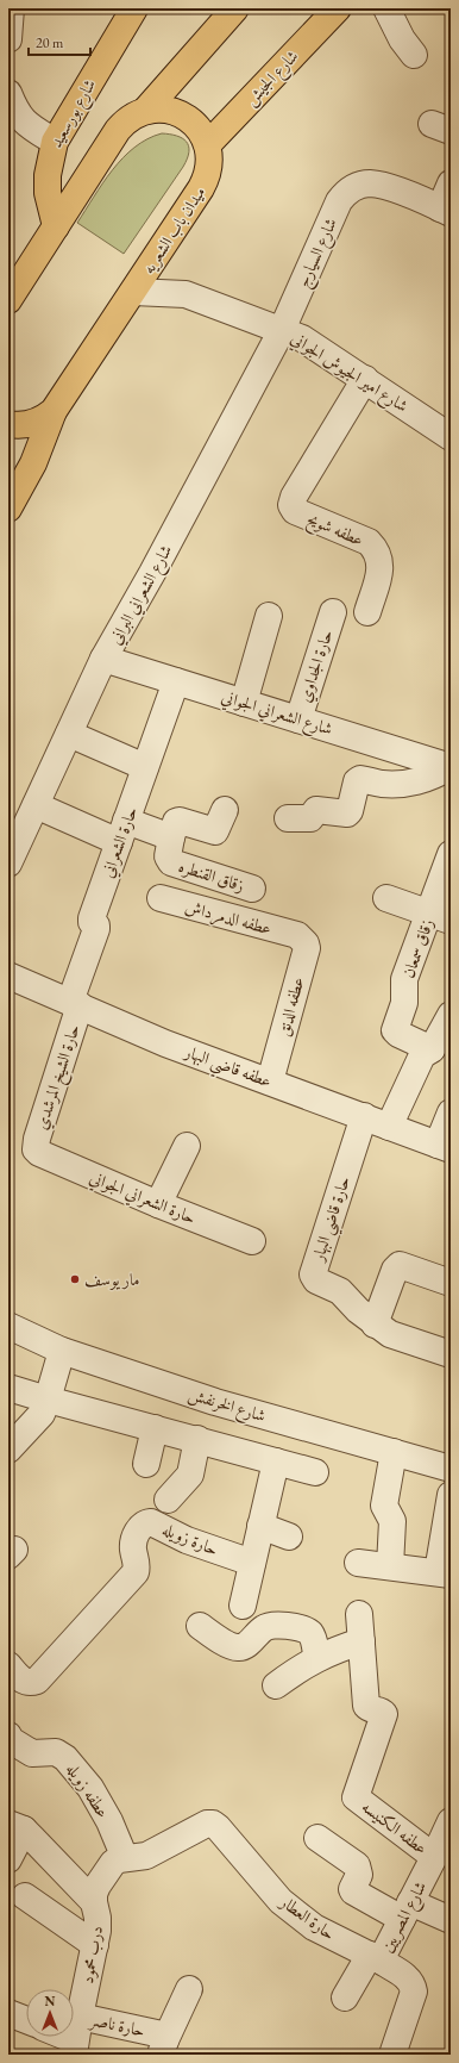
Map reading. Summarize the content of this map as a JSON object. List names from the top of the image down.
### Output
{
  "streets": {
    "main road": ["شارع الجيش", "شارع بورسعيد", "ميدان باب الشعريه"],
    "street": [
      "شارع السيارج",
      "شارع امير الجيوش الجواني",
      "عطفه شويح",
      "شارع الشعراني البراني",
      "حارة الجداوي",
      "شارع الشعراني الجواني",
      "حارة الشعراني",
      "زقاق القنطره",
      "عطفه الدمرداش",
      "زقاق سمعان",
      "عطفه الدنق",
      "عطفه قاضي البهار",
      "حارة الشيخ المرشدي",
      "حارة الشعراني الجواني",
      "حارة قاضي البهار",
      "شارع الخرنفش",
      "حارة زويله",
      "عطفه زويله",
      "عطفه الكنيسه",
      "شارع المصريين",
      "حارة العطار",
      "درب محمود",
      "حارة ناصر"
    ]
  },
  "crossings": [
    ["شارع الجيش", "ميدان باب الشعريه"],
    ["ميدان باب الشعريه", "شارع امير الجيوش الجواني"],
    ["شارع السيارج", "شارع امير الجيوش الجواني"],
    ["شارع السيارج", "شارع الشعراني البراني"],
    ["شارع امير الجيوش الجواني", "عطفه شويح"],
    ["شارع امير الجيوش الجواني", "شارع الشعراني البراني"],
    ["شارع الشعراني البراني", "شارع الشعراني الجواني"],
    ["شارع الشعراني البراني", "زقاق القنطره"],
    ["حارة الجداوي", "شارع الشعراني الجواني"],
    ["شارع الشعراني الجواني", "حارة الشعراني"],
    ["حارة الشعراني", "زقاق القنطره"],
    ["حارة الشعراني", "عطفه قاضي البهار"],
    ["حارة الشعراني", "حارة الشيخ المرشدي"],
    ["عطفه الدمرداش", "عطفه الدنق"],
    ["عطفه الدنق", "عطفه قاضي البهار"],
    ["عطفه قاضي البهار", "حارة الشيخ المرشدي"],
    ["عطفه قاضي البهار", "حارة قاضي البهار"],
    ["حارة الشيخ المرشدي", "حارة الشعراني الجواني"],
    ["عطفه زويله", "درب محمود"],
    ["عطفه الكنيسه", "شارع المصريين"],
    ["شارع المصريين", "حارة العطار"],
    ["حارة العطار", "درب محمود"],
    ["درب محمود", "حارة ناصر"]
  ],
  "places": ["مار يوسف"],
  "scale_bar": "20 m",
  "north": "top"
}
